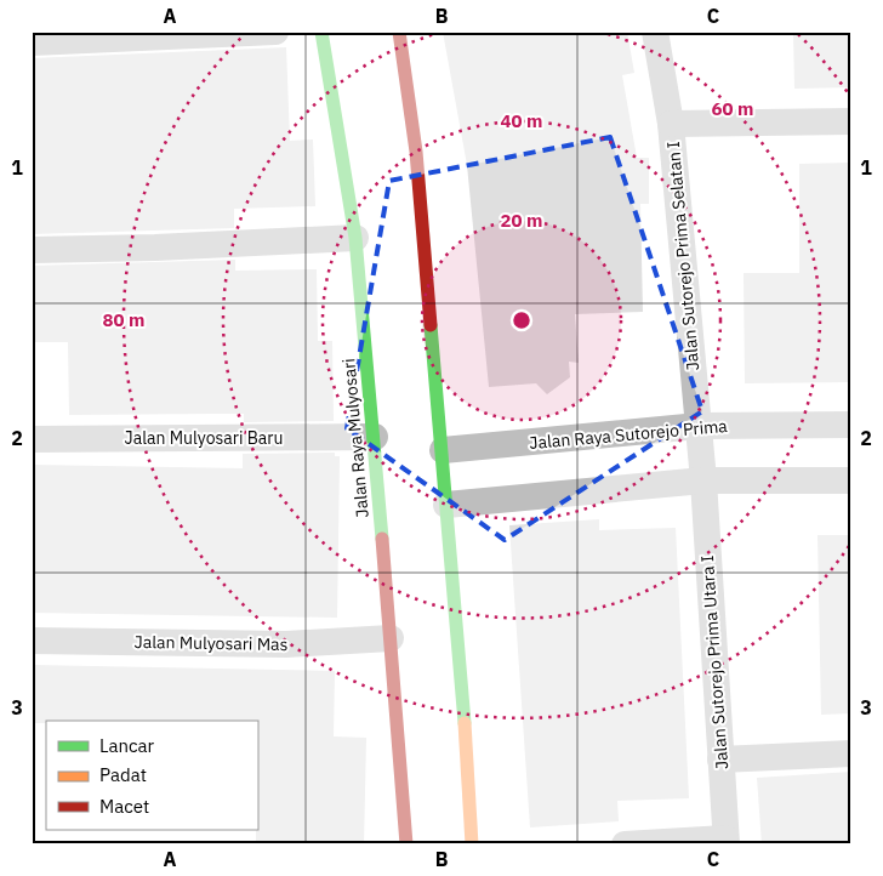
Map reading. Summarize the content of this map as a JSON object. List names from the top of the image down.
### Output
{
  "streets": {
    "main road": ["Jalan Raya Mulyosari"],
    "street": [
      "Jalan Sutorejo Prima Selatan I",
      "Jalan Raya Sutorejo Prima",
      "Jalan Mulyosari Baru",
      "Jalan Mulyosari Mas",
      "Jalan Sutorejo Prima Utara I"
    ]
  },
  "crossings": [
    ["Jalan Sutorejo Prima Selatan I", "Jalan Raya Sutorejo Prima"],
    ["Jalan Sutorejo Prima Selatan I", "Jalan Sutorejo Prima Utara I"],
    ["Jalan Mulyosari Baru", "Jalan Raya Mulyosari"],
    ["Jalan Raya Mulyosari", "Jalan Mulyosari Mas"]
  ],
  "legend": ["Lancar", "Padat", "Macet"],
  "grid": {
    "columns": ["A", "B", "C"],
    "rows": ["1", "2", "3"]
  },
  "rings": [
    "60 m",
    "40 m",
    "20 m",
    "80 m"
  ]
}
